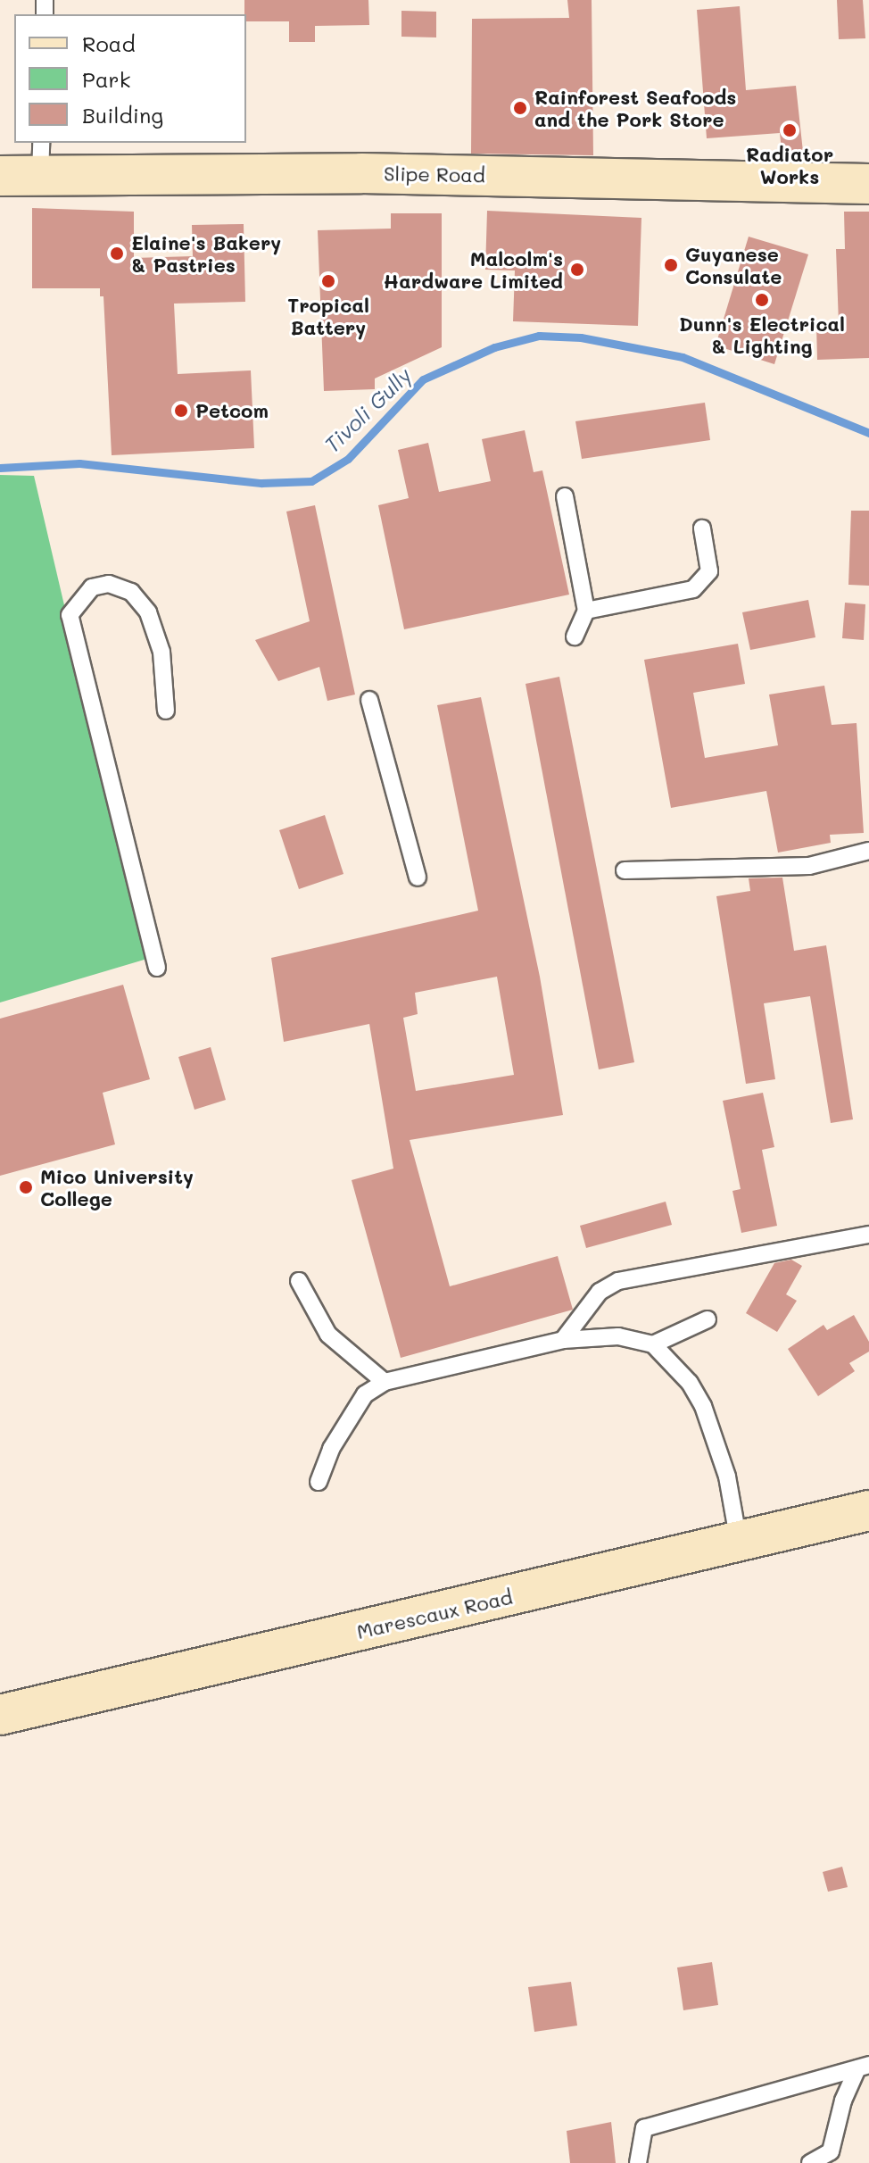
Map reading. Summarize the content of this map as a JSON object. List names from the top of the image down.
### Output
{
  "streets": {
    "main road": ["Slipe Road", "Marescaux Road"]
  },
  "water": ["Tivoli Gully"],
  "places": [
    "Rainforest Seafoods and the Pork Store",
    "Radiator Works",
    "Elaine's Bakery & Pastries",
    "Guyanese Consulate",
    "Malcolm's Hardware Limited",
    "Tropical Battery",
    "Dunn's Electrical & Lighting",
    "Petcom",
    "Mico University College"
  ],
  "legend": ["Road", "Park", "Building"]
}
